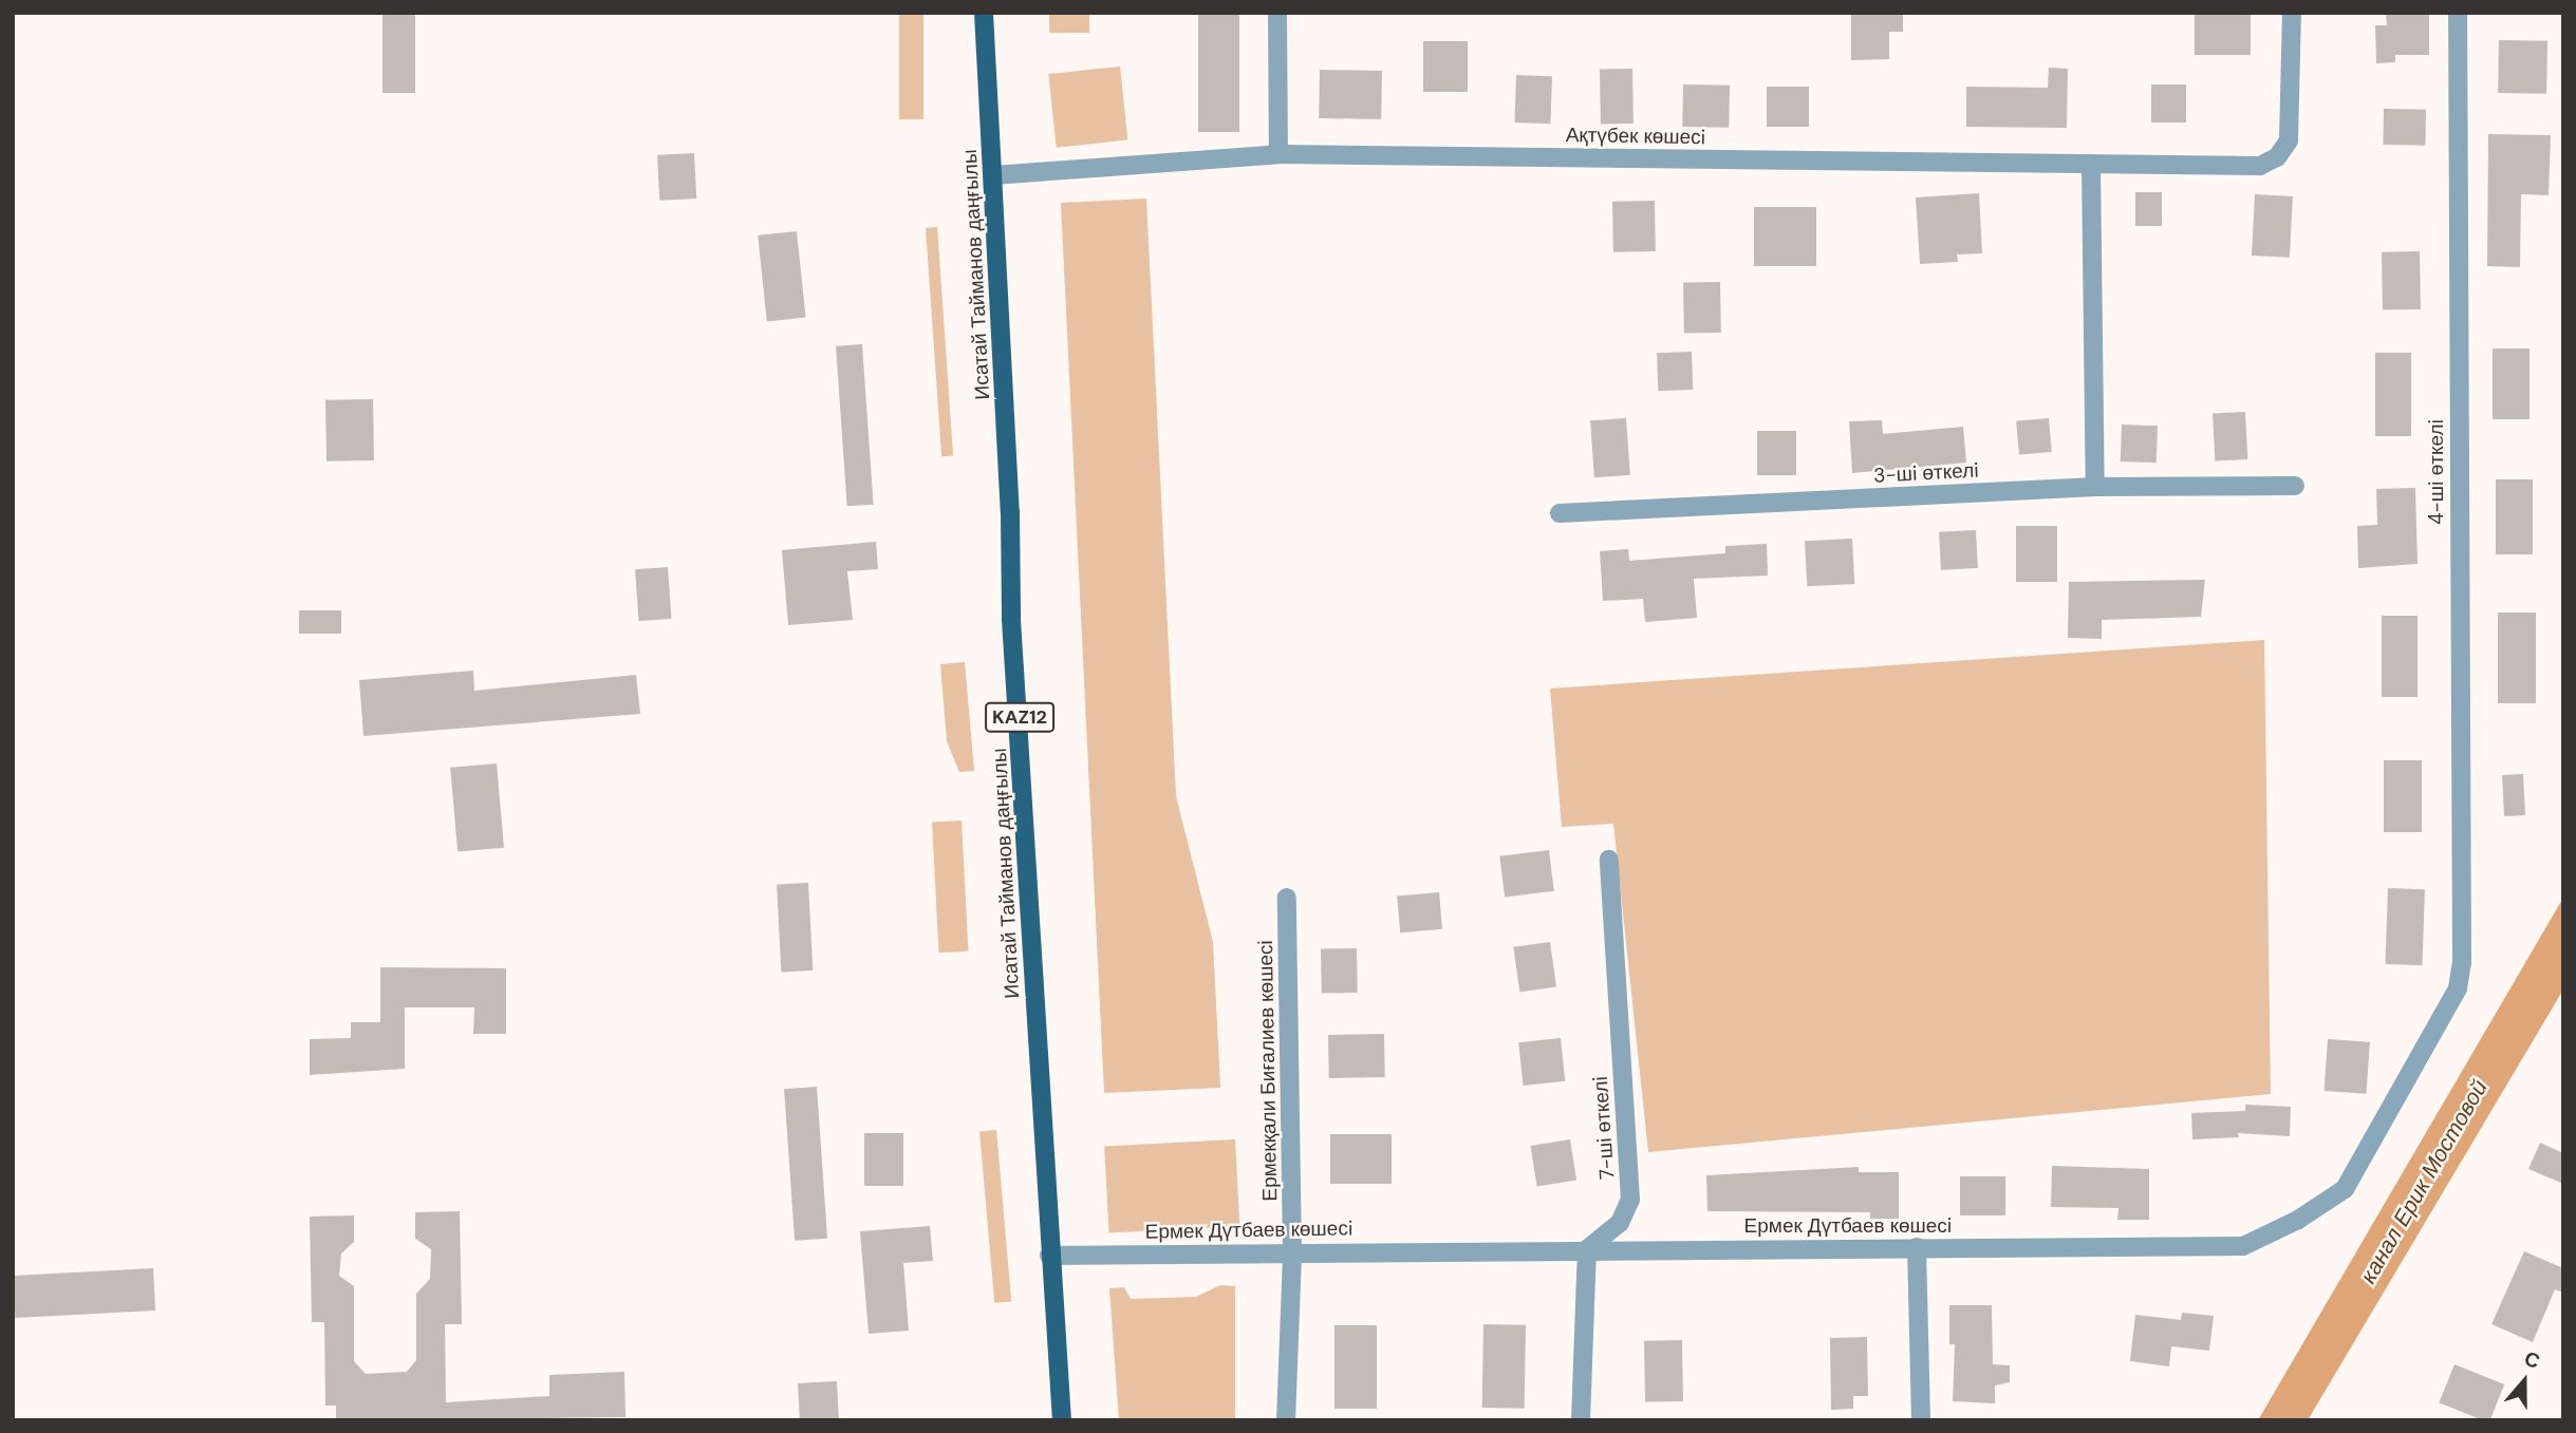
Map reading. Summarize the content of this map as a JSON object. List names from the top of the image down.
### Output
{
  "streets": {
    "main road": ["Исатай Тайманов даңғылы", "KAZ12"],
    "street": [
      "Ақтүбек көшесi",
      "4-шi өткелi",
      "3-шi өткелi",
      "Ермекқали Биғалиев көшесі",
      "7-шi өткелi",
      "Ермек Дүтбаев көшесi"
    ]
  },
  "crossings": [
    ["Ақтүбек көшесi", "Исатай Тайманов даңғылы"],
    ["Исатай Тайманов даңғылы", "Ермек Дүтбаев көшесi"],
    ["4-шi өткелi", "Ермек Дүтбаев көшесi"],
    ["Ермекқали Биғалиев көшесі", "Ермек Дүтбаев көшесi"],
    ["7-шi өткелi", "Ермек Дүтбаев көшесi"]
  ],
  "water": ["канал Ерик Мостовой"],
  "north": "top"
}
